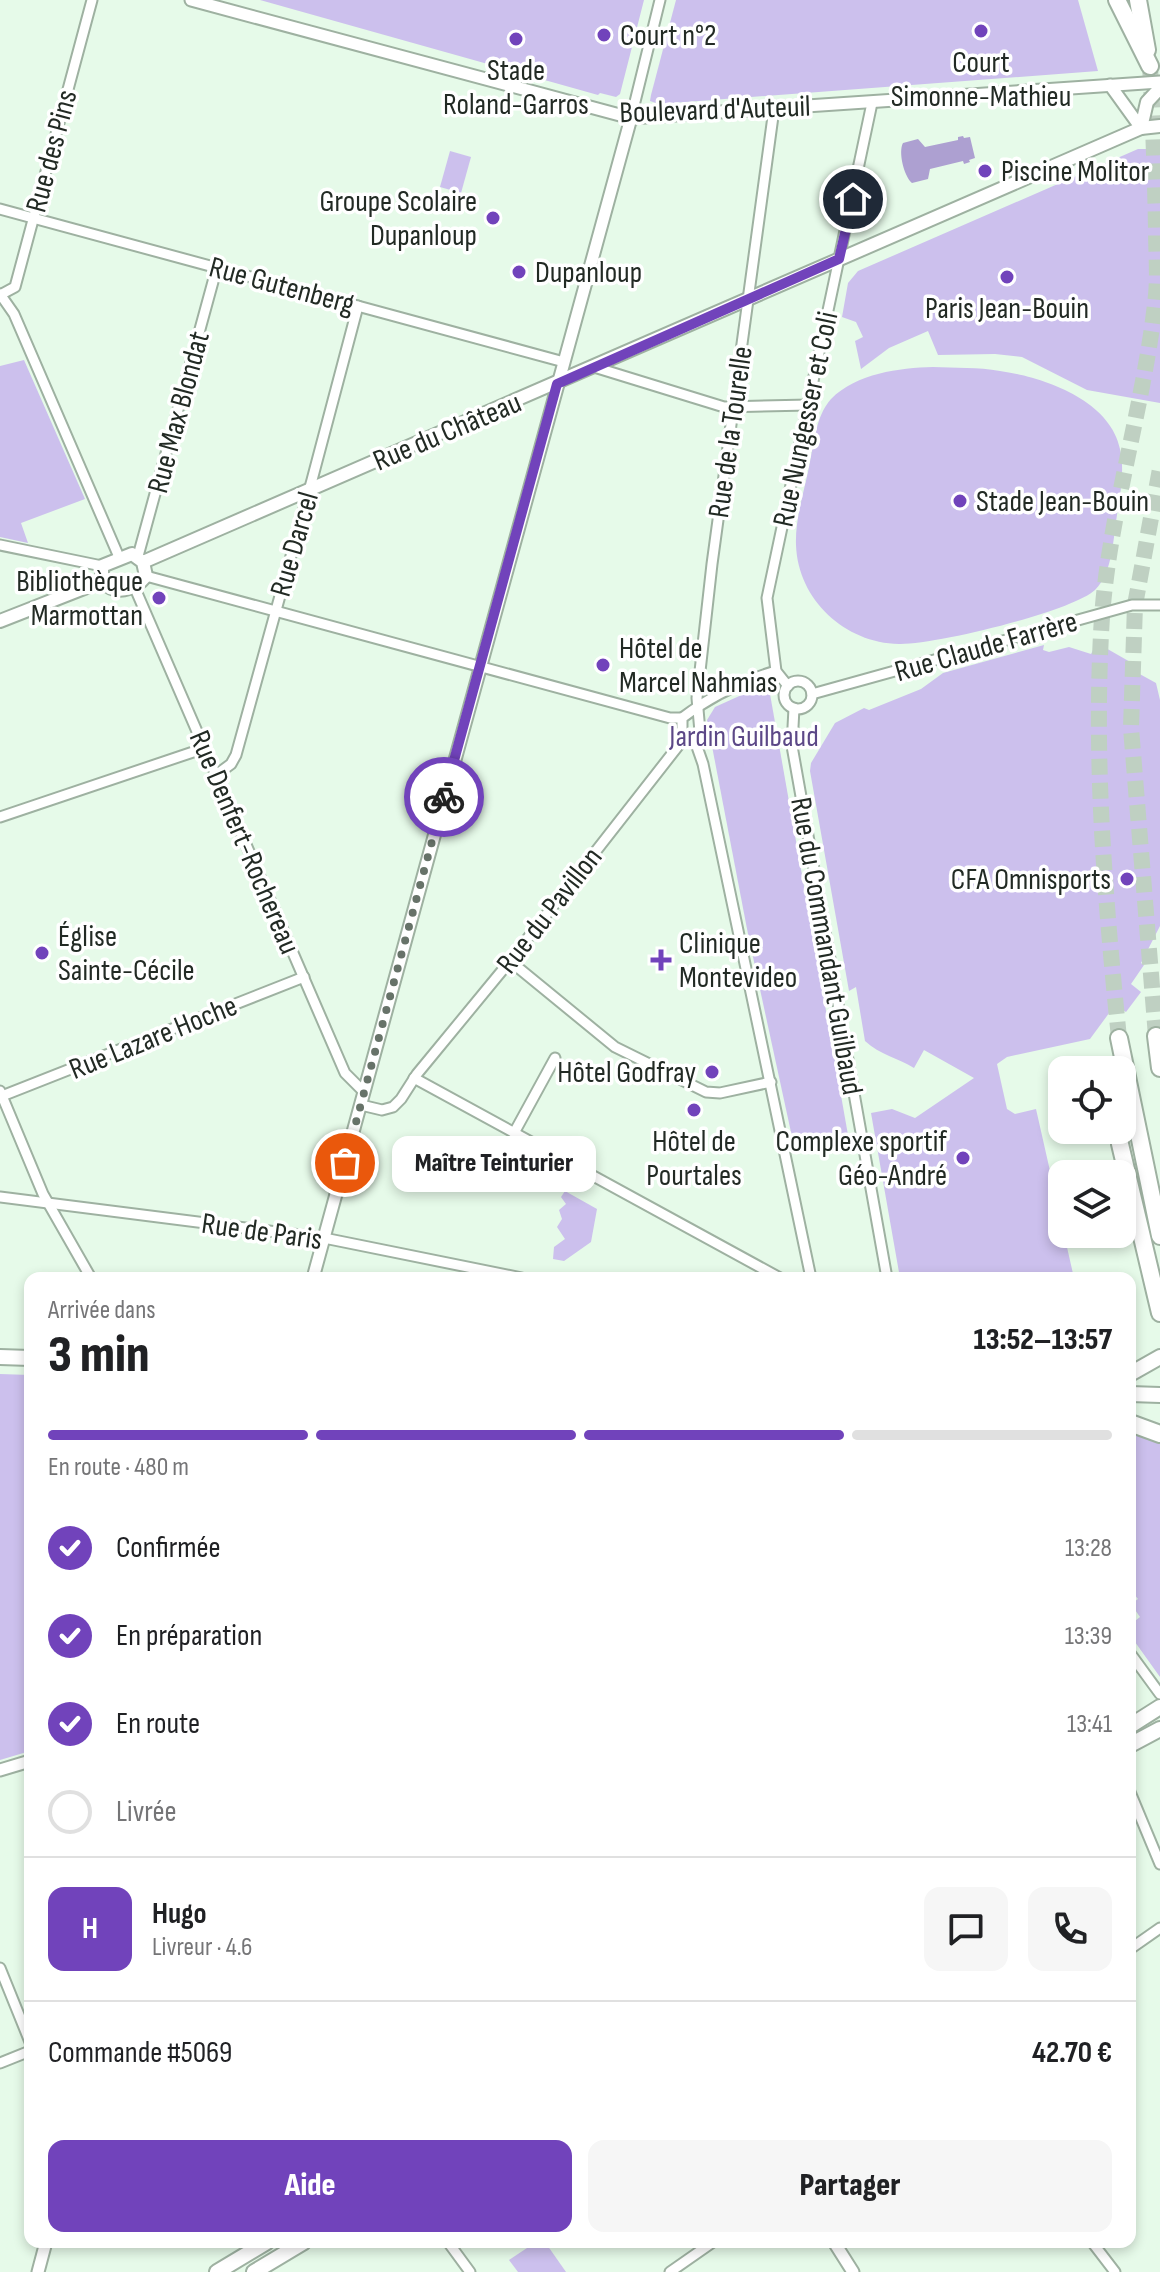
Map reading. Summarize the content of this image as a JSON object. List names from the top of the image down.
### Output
{
  "streets": {
    "main road": ["Rue du Château"],
    "street": [
      "Boulevard d'Auteuil",
      "Rue des Pins",
      "Rue Gutenberg",
      "Rue Max Blondat",
      "Rue Nungesser et Coli",
      "Rue de la Tourelle",
      "Rue Darcel",
      "Rue Claude Farrère",
      "Rue Denfert-Rochereau",
      "Rue du Pavillon",
      "Rue du Commandant Guilbaud",
      "Rue Lazare Hoche",
      "Rue de Paris"
    ]
  },
  "crossings": [
    ["Boulevard d'Auteuil", "Rue Nungesser et Coli"],
    ["Boulevard d'Auteuil", "Rue de la Tourelle"],
    ["Rue des Pins", "Rue Gutenberg"],
    ["Rue Gutenberg", "Rue Max Blondat"],
    ["Rue Gutenberg", "Rue Darcel"],
    ["Rue Max Blondat", "Rue du Château"],
    ["Rue Max Blondat", "Rue Denfert-Rochereau"],
    ["Rue Nungesser et Coli", "Rue du Château"],
    ["Rue du Château", "Rue de la Tourelle"],
    ["Rue du Château", "Rue Darcel"],
    ["Rue du Château", "Rue Denfert-Rochereau"],
    ["Rue Darcel", "Rue Denfert-Rochereau"],
    ["Rue Claude Farrère", "Rue du Commandant Guilbaud"],
    ["Rue Denfert-Rochereau", "Rue Lazare Hoche"]
  ],
  "parks": ["Jardin Guilbaud"],
  "places": {
    "other": [
      "Court Simonne-Mathieu",
      "Court n°2",
      "Stade Roland-Garros",
      "Piscine Molitor",
      "Groupe Scolaire Dupanloup",
      "Dupanloup",
      "Paris Jean-Bouin",
      "Stade Jean-Bouin",
      "Bibliothèque Marmottan",
      "Hôtel de Marcel Nahmias",
      "CFA Omnisports",
      "Église Sainte-Cécile",
      "Hôtel Godfray",
      "Hôtel de Pourtales",
      "Complexe sportif Géo-André",
      "Maître Teinturier"
    ],
    "health": ["Clinique Montevideo"]
  },
  "page": {
    "bubble": "Maître Teinturier",
    "heading": ["3 min", "Arrivée dans", "13:52–13:57"],
    "panel": [
      "Hugo",
      "Livreur · 4.6",
      "Commande #5069",
      "42.70 €"
    ],
    "bar": "En route · 480 m",
    "list": [
      ["Confirmée", "13:28"],
      ["En préparation", "13:39"],
      ["En route", "13:41"],
      "Livrée"
    ],
    "round": "H",
    "buttons": ["Aide", "Partager"]
  }
}
